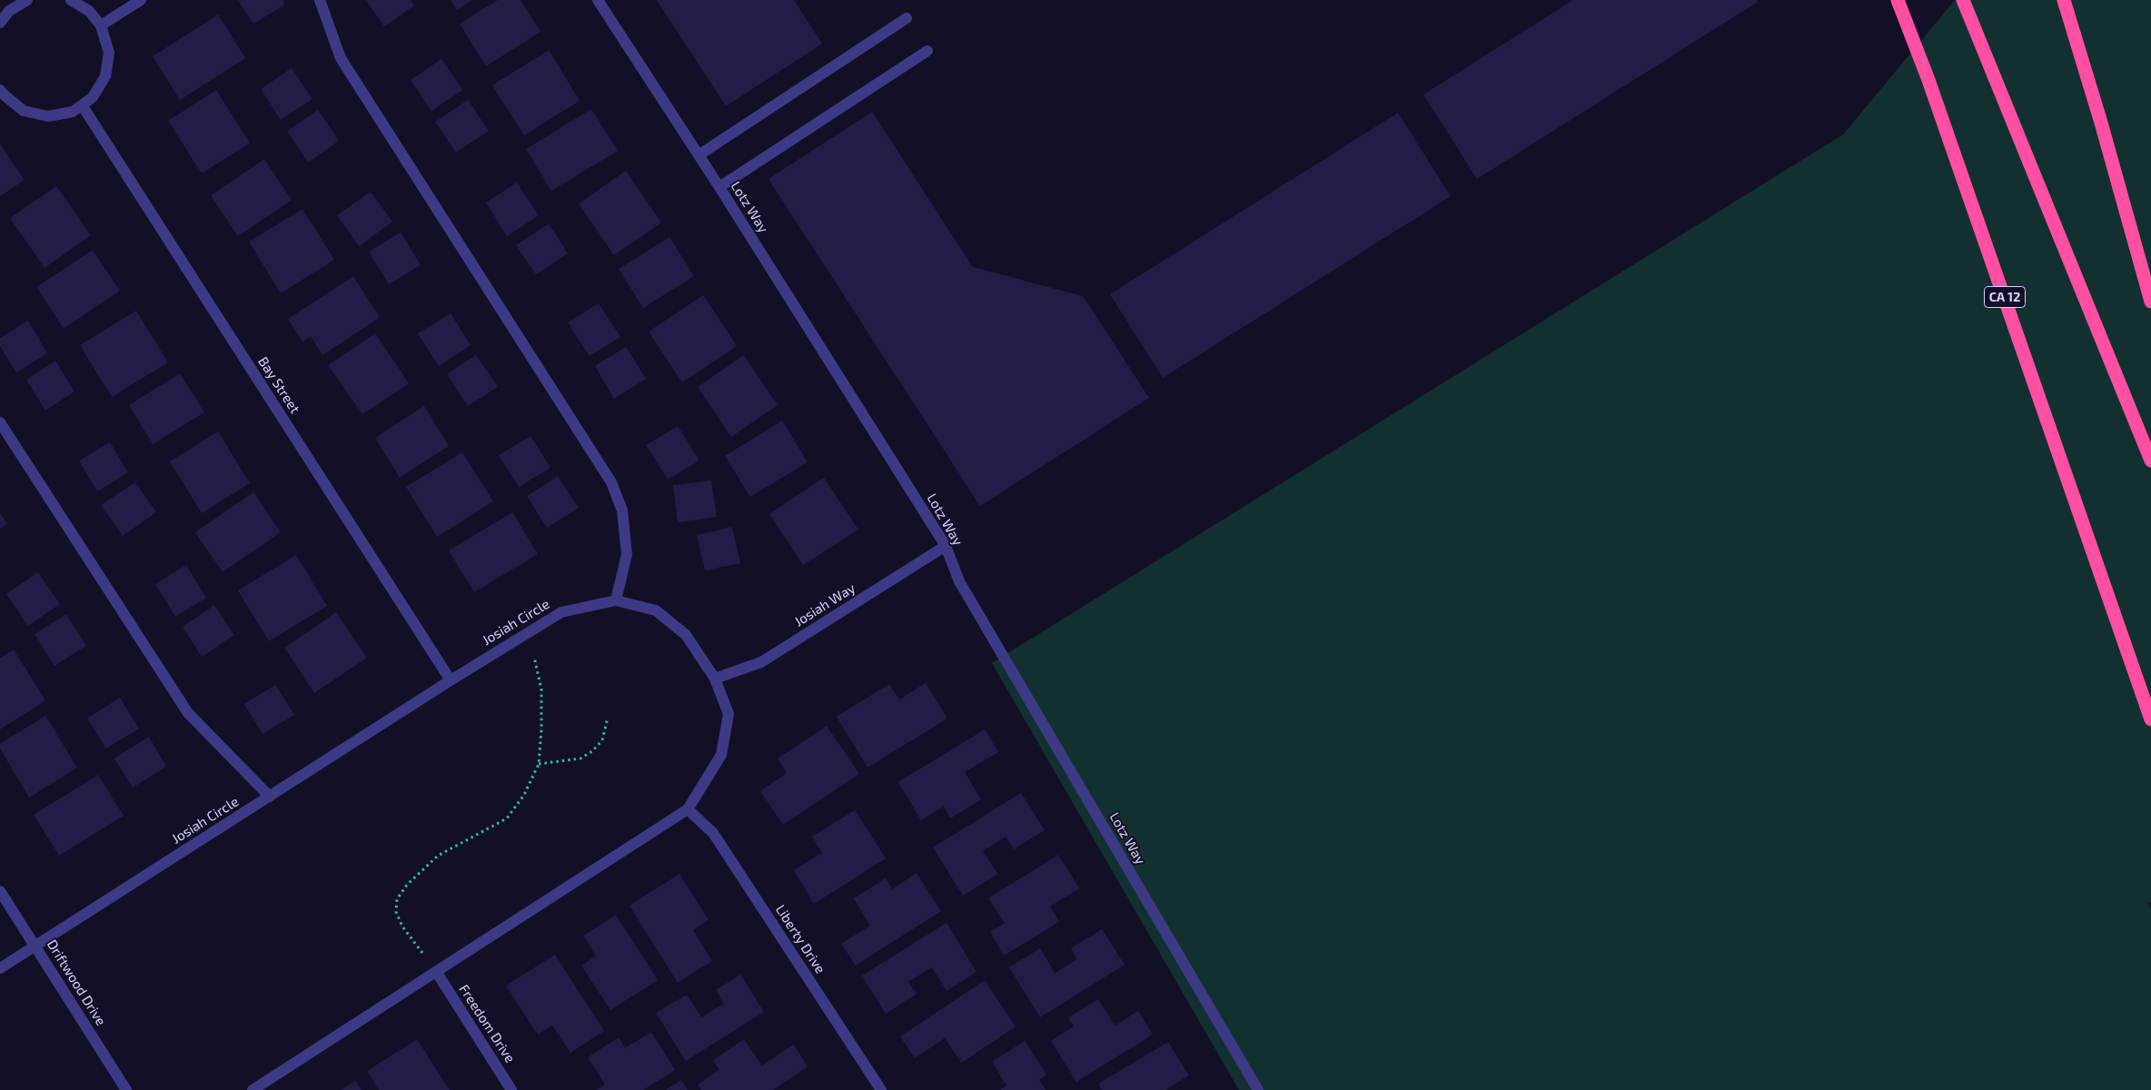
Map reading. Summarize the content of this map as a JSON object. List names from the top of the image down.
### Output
{
  "streets": {
    "highway": ["CA 12"],
    "street": [
      "Lotz Way",
      "Bay Street",
      "Josiah Way",
      "Josiah Circle",
      "Liberty Drive",
      "Driftwood Drive",
      "Freedom Drive"
    ]
  },
  "crossings": [
    ["Lotz Way", "Josiah Way"],
    ["Bay Street", "Josiah Circle"],
    ["Josiah Way", "Josiah Circle"],
    ["Josiah Circle", "Liberty Drive"],
    ["Josiah Circle", "Driftwood Drive"],
    ["Josiah Circle", "Freedom Drive"]
  ]
}
